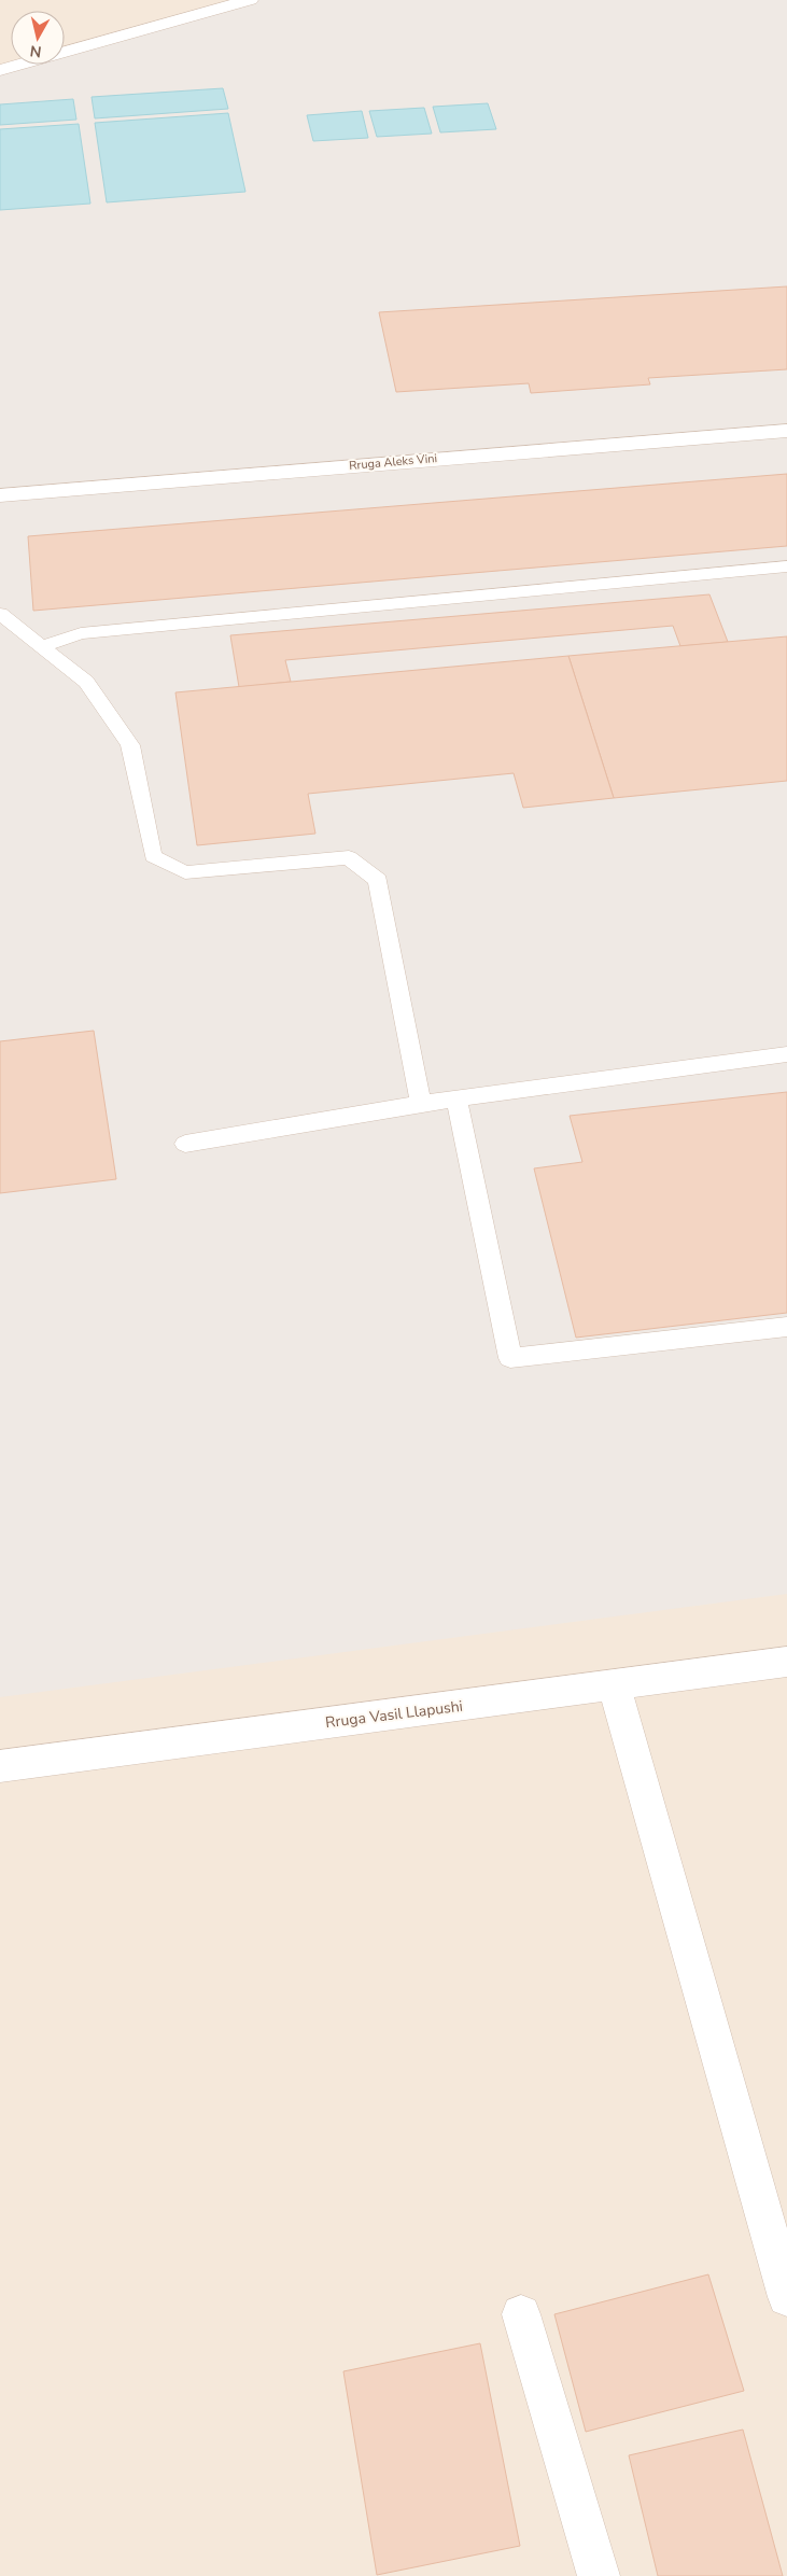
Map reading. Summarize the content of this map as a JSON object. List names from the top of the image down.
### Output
{
  "streets": {
    "street": ["Rruga Aleks Vini", "Rruga Vasil Llapushi"]
  },
  "north": "bottom"
}
